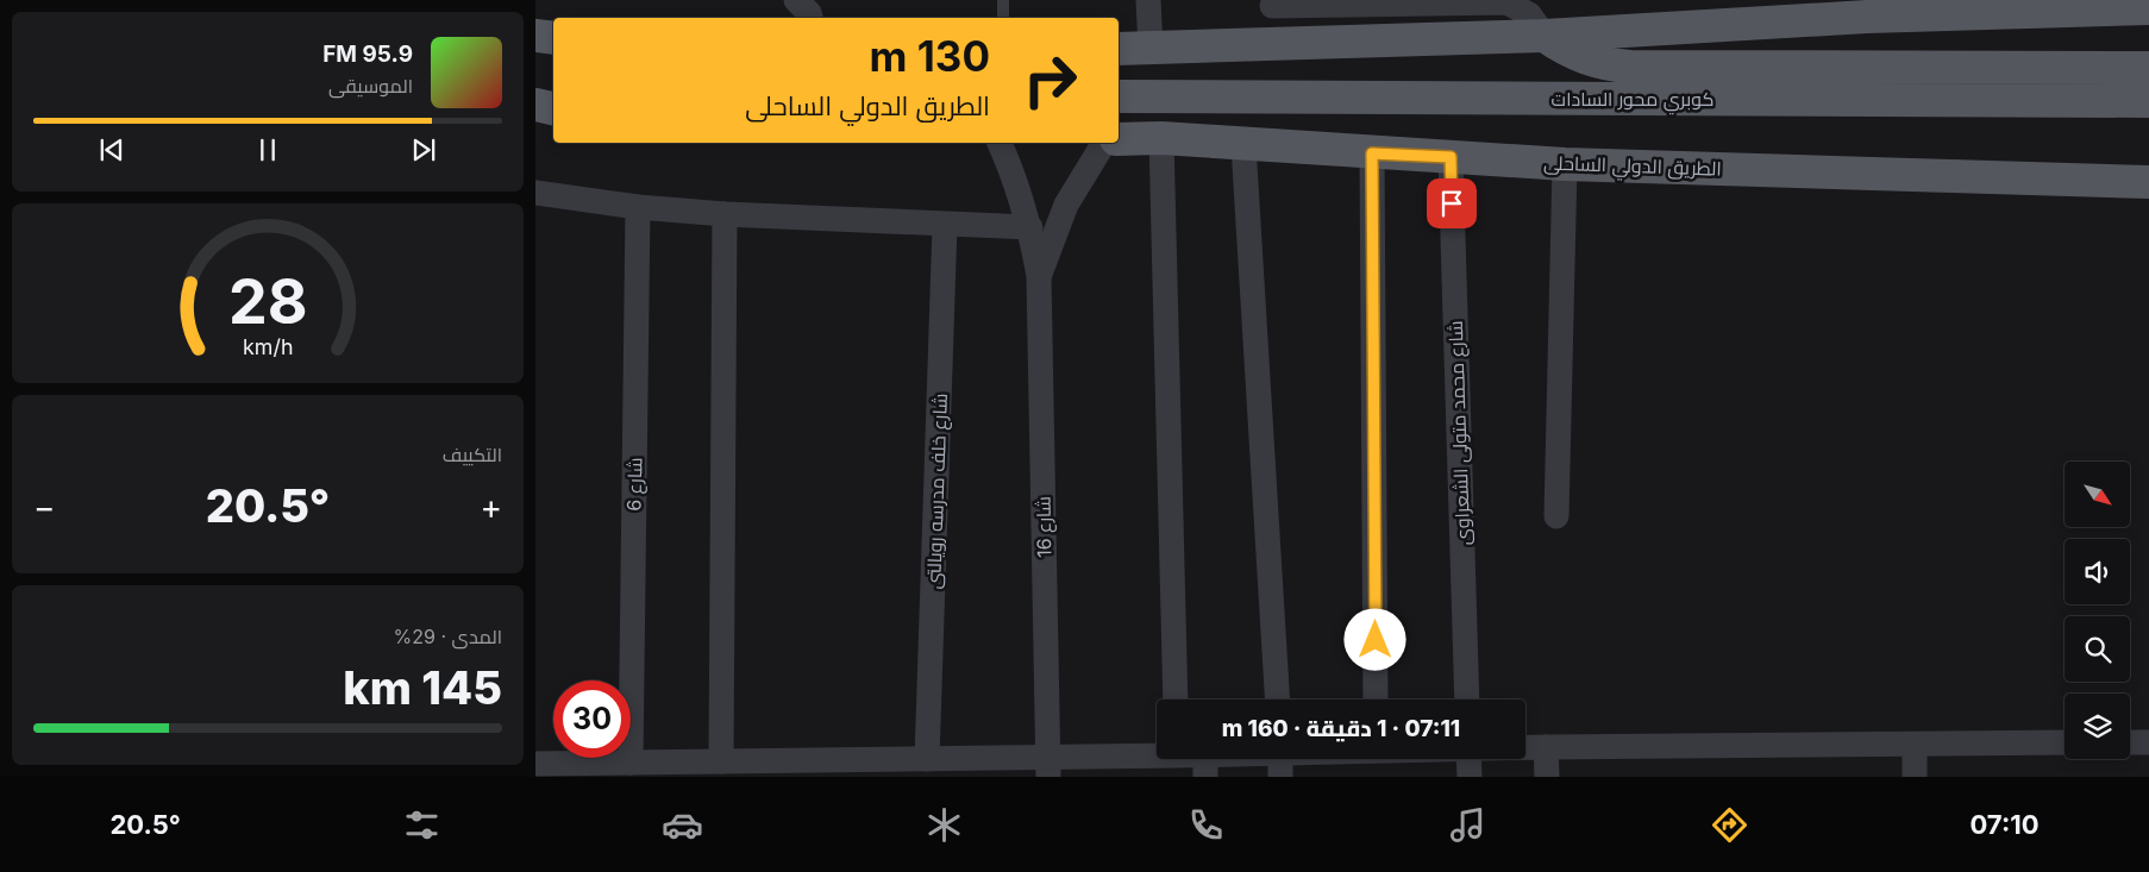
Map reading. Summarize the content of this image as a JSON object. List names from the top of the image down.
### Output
{
  "streets": {
    "main road": ["كوبري محور السادات", "الطريق الدولي الساحلى"],
    "street": [
      "شارع محمد متولى الشعراوى",
      "شارع 6",
      "شارع خلف مدرسه رويالتى",
      "شارع 16"
    ]
  },
  "crossings": [
    ["الطريق الدولي الساحلى", "شارع محمد متولى الشعراوى"]
  ],
  "north": "bottom right",
  "page": {
    "turn": ["130 m", "الطريق الدولي الساحلى"],
    "song": ["95.9 FM", "الموسيقى"],
    "tile": [
      "التكييف",
      ["المدى · 29%", "145 km"]
    ],
    "heat": ["−", "20.5°", "+"],
    "limit": "30",
    "trip": "07:11 · 1 دقيقة · 160 m",
    "tabs": ["07:10", "20.5°"],
    "gauge": ["28", "km/h"]
  }
}
